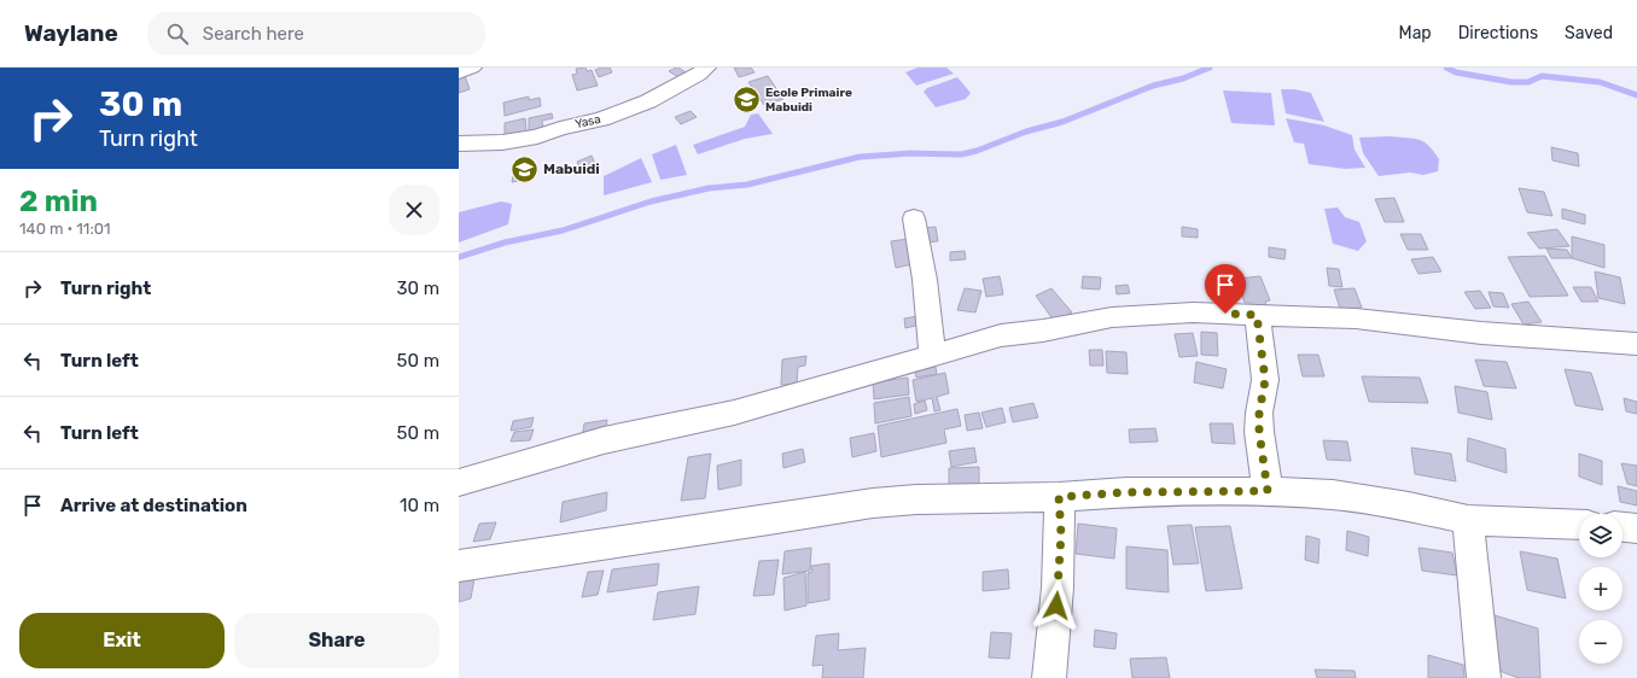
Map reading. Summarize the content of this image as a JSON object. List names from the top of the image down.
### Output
{
  "streets": {
    "street": ["Yasa"]
  },
  "places": {
    "school or university": ["Ecole Primaire Mabuidi", "Mabuidi"]
  },
  "page": {
    "header": "Waylane",
    "search": "Search here",
    "nav": ["Map", "Directions", "Saved"],
    "turn": ["30 m", "Turn right"],
    "heading": ["2 min", "140 m · 11:01"],
    "list": [
      {
        "name": "Turn right",
        "value": "30 m"
      },
      {
        "name": "Turn left",
        "value": "50 m"
      },
      {
        "name": "Turn left",
        "value": "50 m"
      },
      {
        "name": "Arrive at destination",
        "value": "10 m"
      }
    ],
    "map_buttons": ["+", "−"],
    "buttons": ["Exit", "Share"]
  }
}
